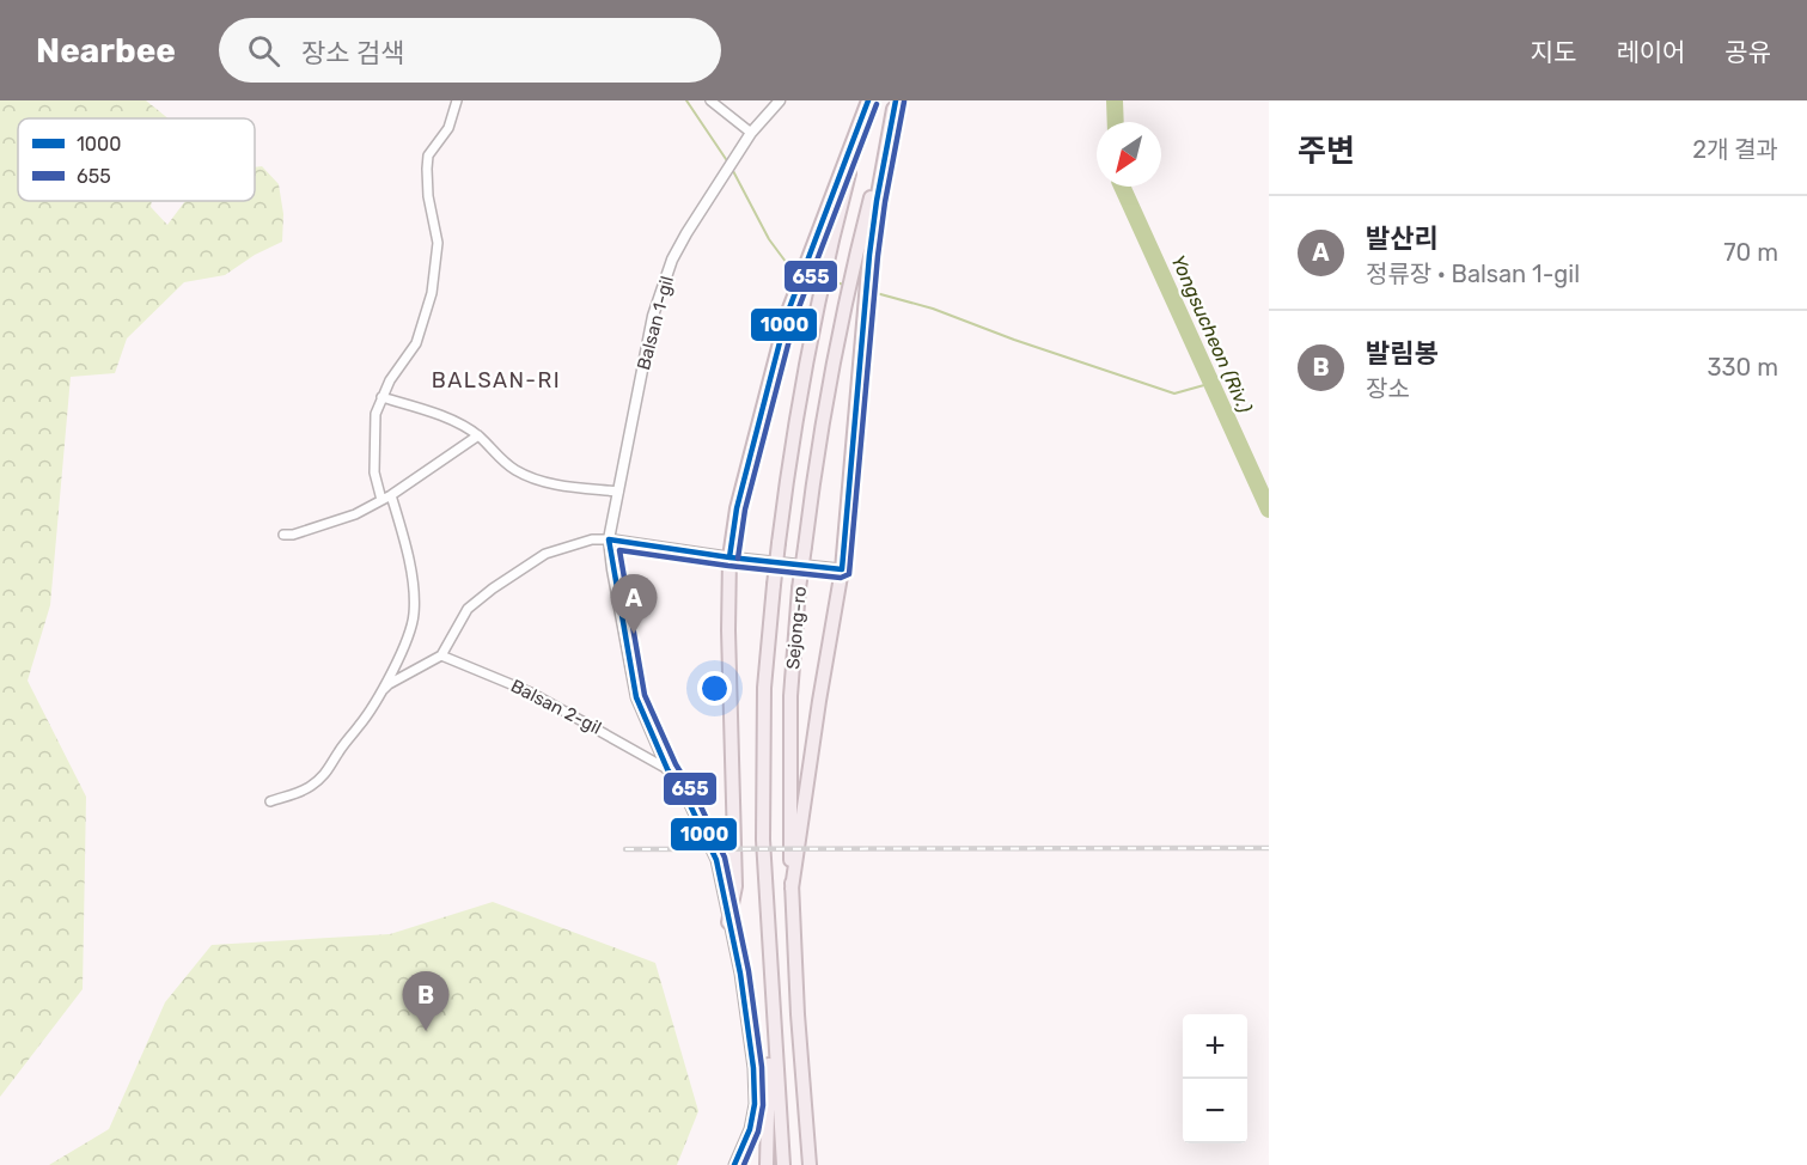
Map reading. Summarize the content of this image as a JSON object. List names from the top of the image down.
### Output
{
  "streets": {
    "highway": ["Sejong-ro"],
    "street": ["Balsan 1-gil", "Balsan 2-gil"]
  },
  "crossings": [
    ["Balsan 1-gil", "Balsan 2-gil"]
  ],
  "districts": ["BALSAN-RI"],
  "water": ["Yongsucheon (Riv.)"],
  "lines": ["transit line 1000", "transit line 655"],
  "legend": ["1000", "655"],
  "north": "bottom left",
  "page": {
    "header": "Nearbee",
    "search": "장소 검색",
    "nav": ["지도", "레이어", "공유"],
    "heading": ["주변", "2개 결과"],
    "list": [
      {
        "mark": "A",
        "name": "발산리",
        "note": "정류장 · Balsan 1-gil",
        "value": "70 m"
      },
      {
        "mark": "B",
        "name": "발림봉",
        "note": "장소",
        "value": "330 m"
      }
    ],
    "pins": ["A", "B"],
    "map_buttons": ["+", "−"]
  }
}
